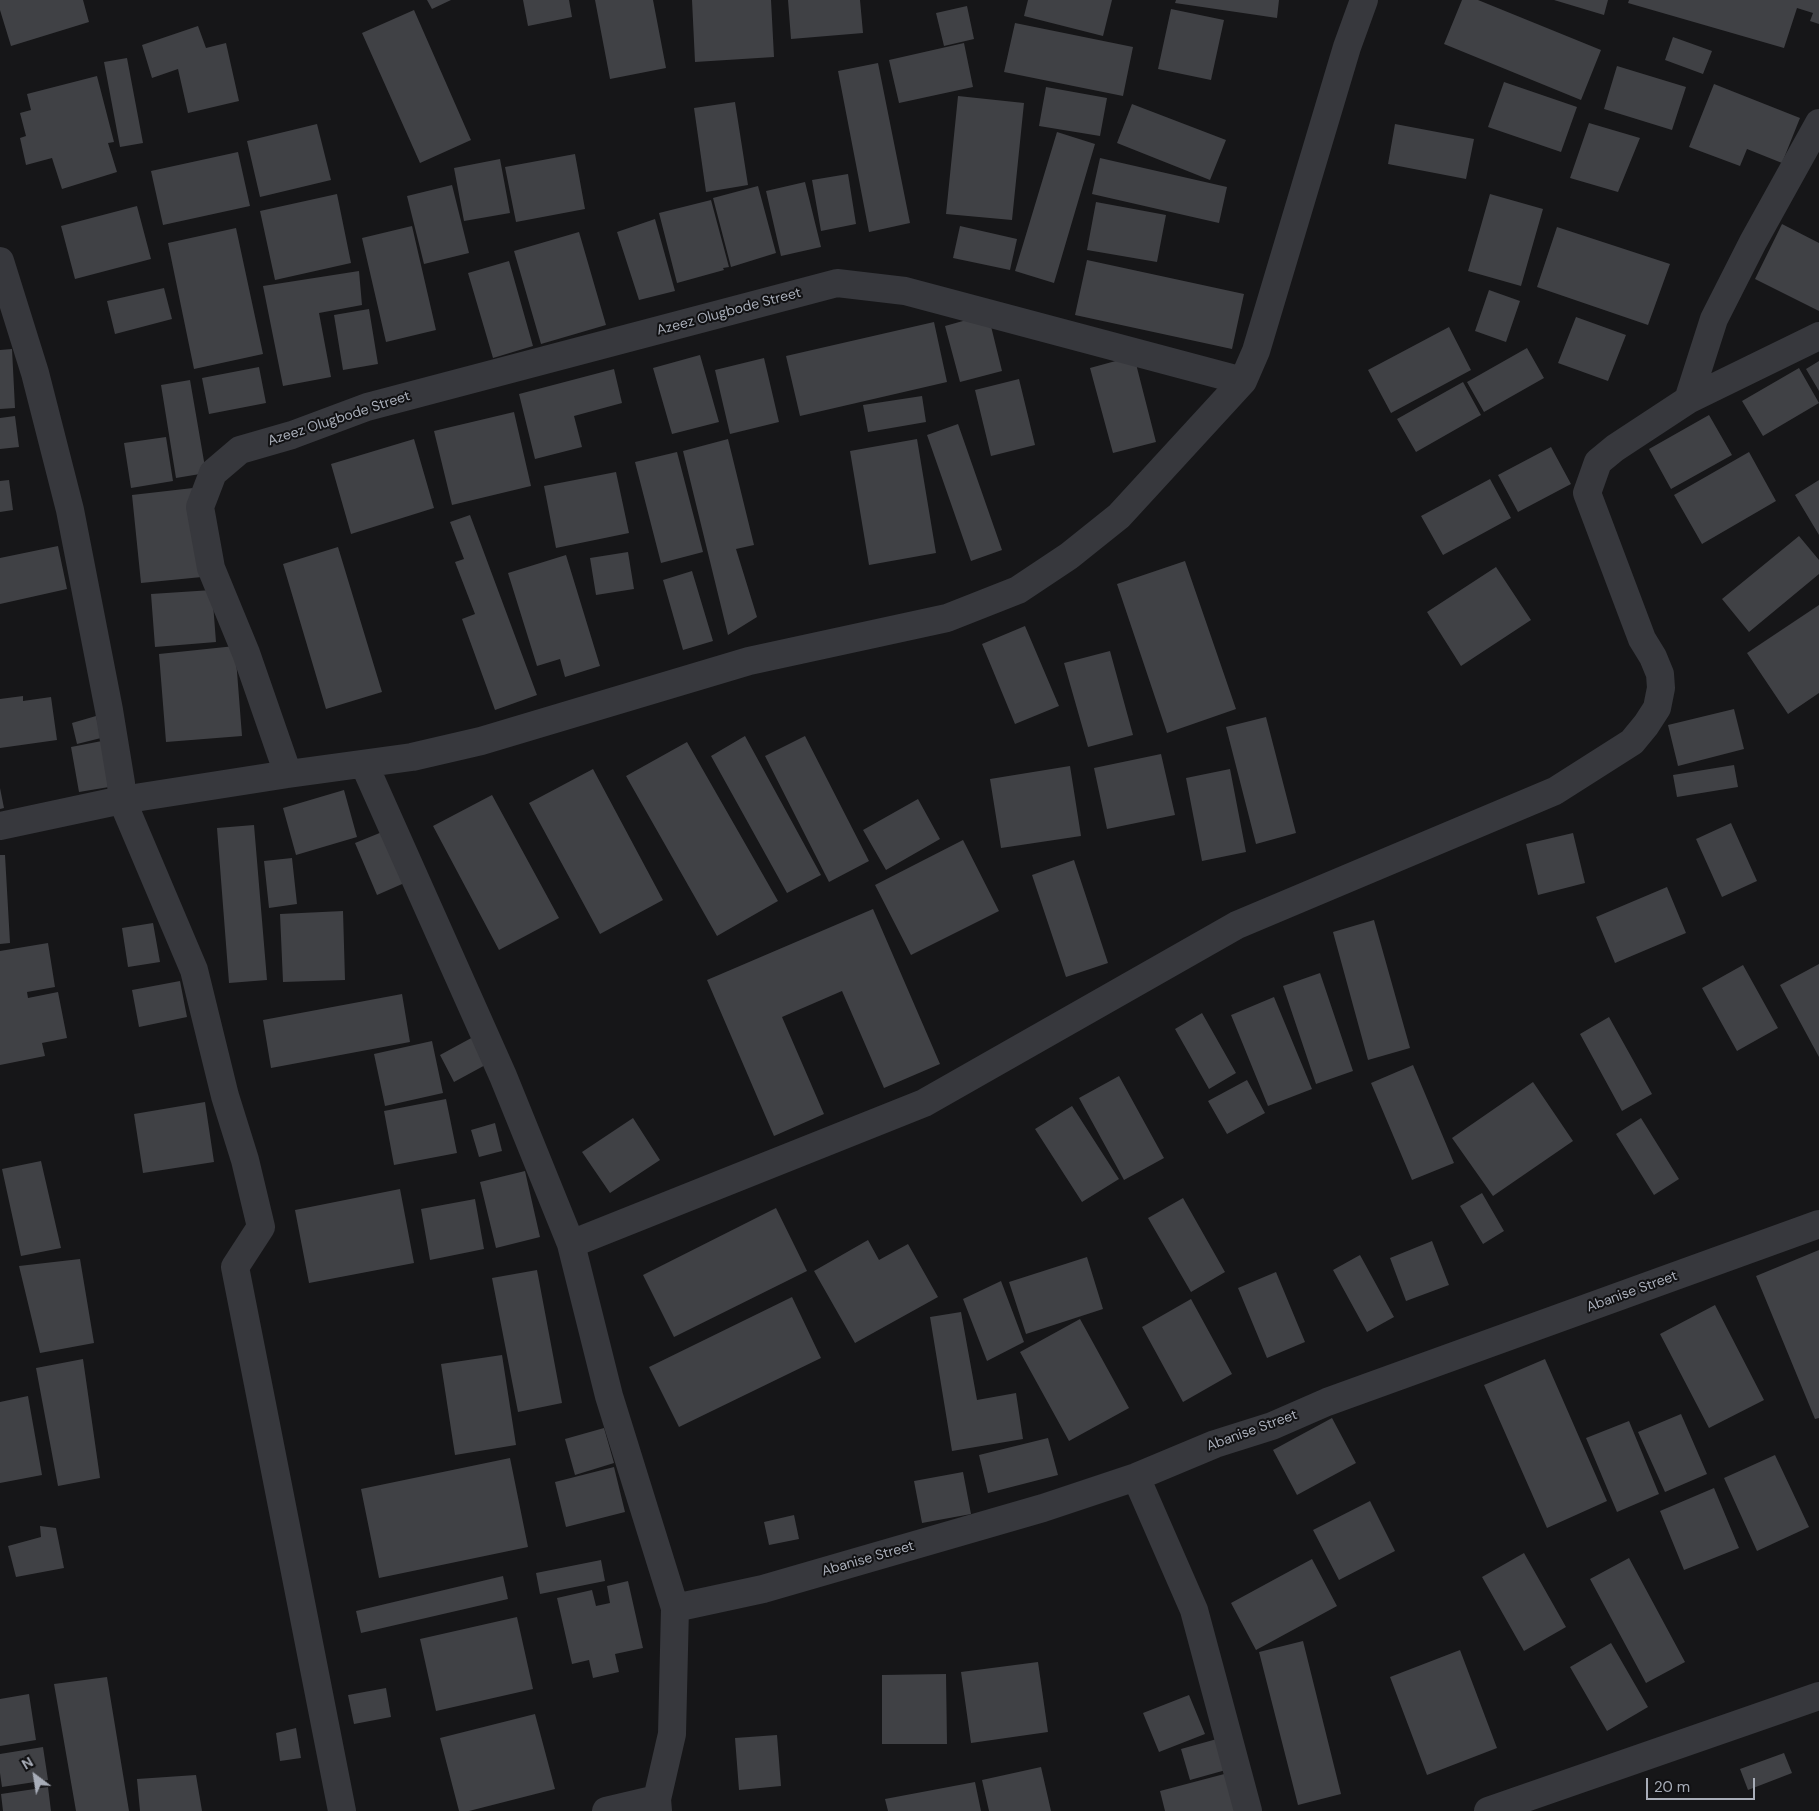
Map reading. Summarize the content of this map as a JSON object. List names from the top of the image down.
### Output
{
  "streets": {
    "street": ["Azeez Olugbode Street", "Abanise Street"]
  },
  "scale_bar": "20 m",
  "north": "top left"
}
